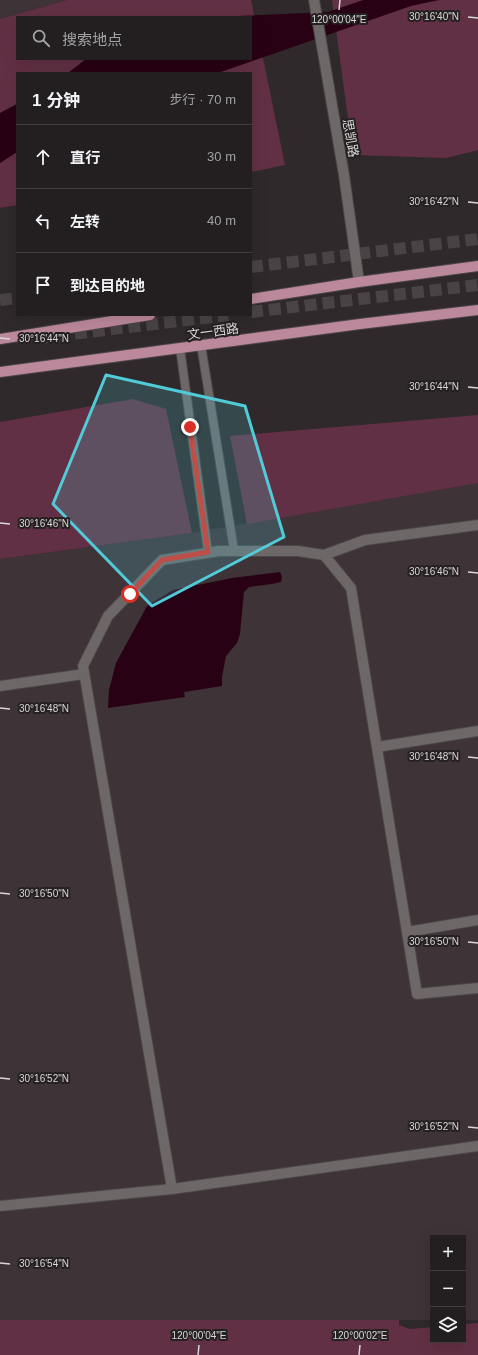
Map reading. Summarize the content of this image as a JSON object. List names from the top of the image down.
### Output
{
  "streets": {
    "main road": ["文一西路"],
    "street": ["思凯路"]
  },
  "page": {
    "search": "搜索地点",
    "heading": ["1 分钟", "步行 · 70 m"],
    "list": [
      ["直行", "30 m"],
      ["左转", "40 m"],
      "到达目的地"
    ],
    "map_buttons": ["+", "−"]
  },
  "coordinates": [
    "30°16'40\"N",
    "120°00'04\"E",
    "30°16'42\"N",
    "30°16'44\"N",
    "30°16'46\"N",
    "30°16'48\"N",
    "30°16'50\"N",
    "30°16'52\"N",
    "30°16'54\"N",
    "120°00'02\"E"
  ]
}
